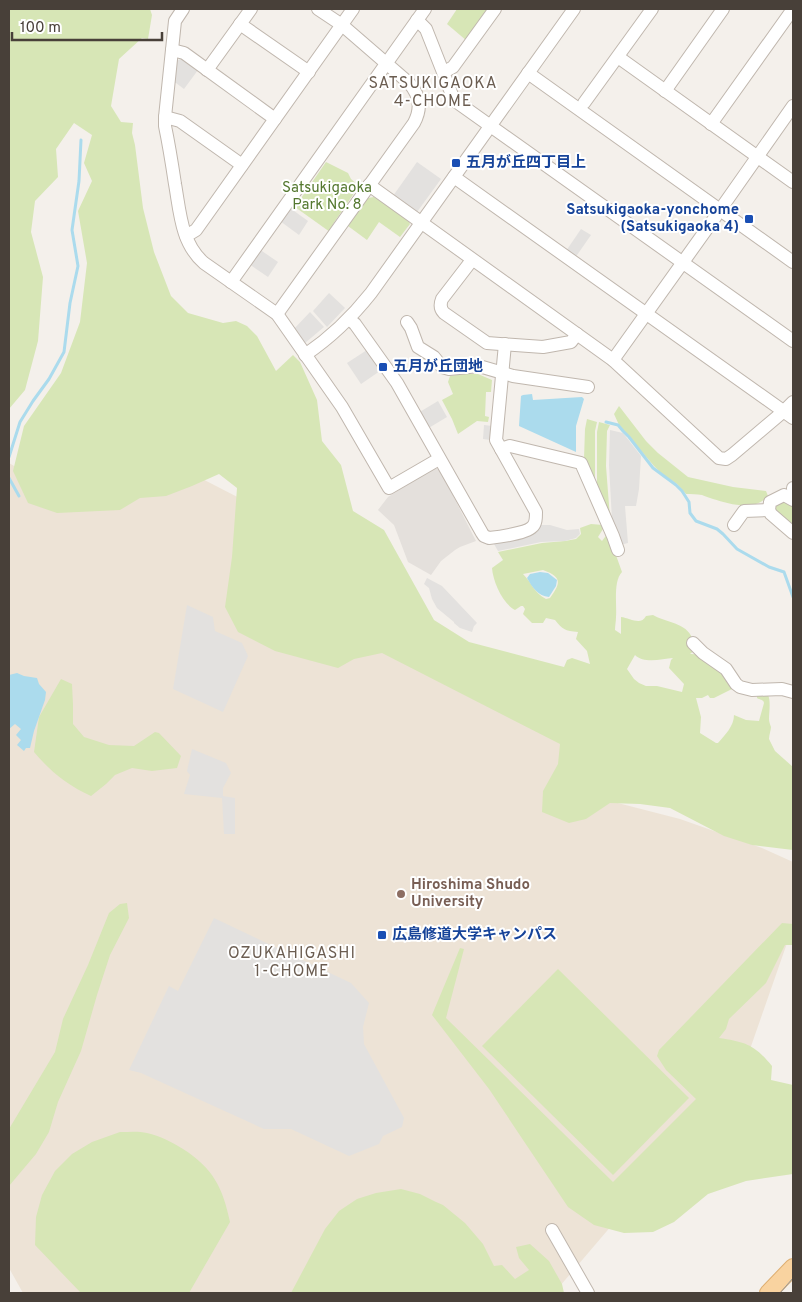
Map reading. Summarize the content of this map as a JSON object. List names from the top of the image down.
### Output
{
  "districts": ["SATSUKIGAOKA 4-CHOME", "OZUKAHIGASHI 1-CHOME"],
  "parks": ["Satsukigaoka Park No. 8"],
  "places": {
    "transit": [
      "五月が丘四丁目上",
      "Satsukigaoka-yonchome (Satsukigaoka 4)",
      "五月が丘団地",
      "広島修道大学キャンパス"
    ],
    "other": ["Hiroshima Shudo University"]
  },
  "scale_bar": "100 m"
}
